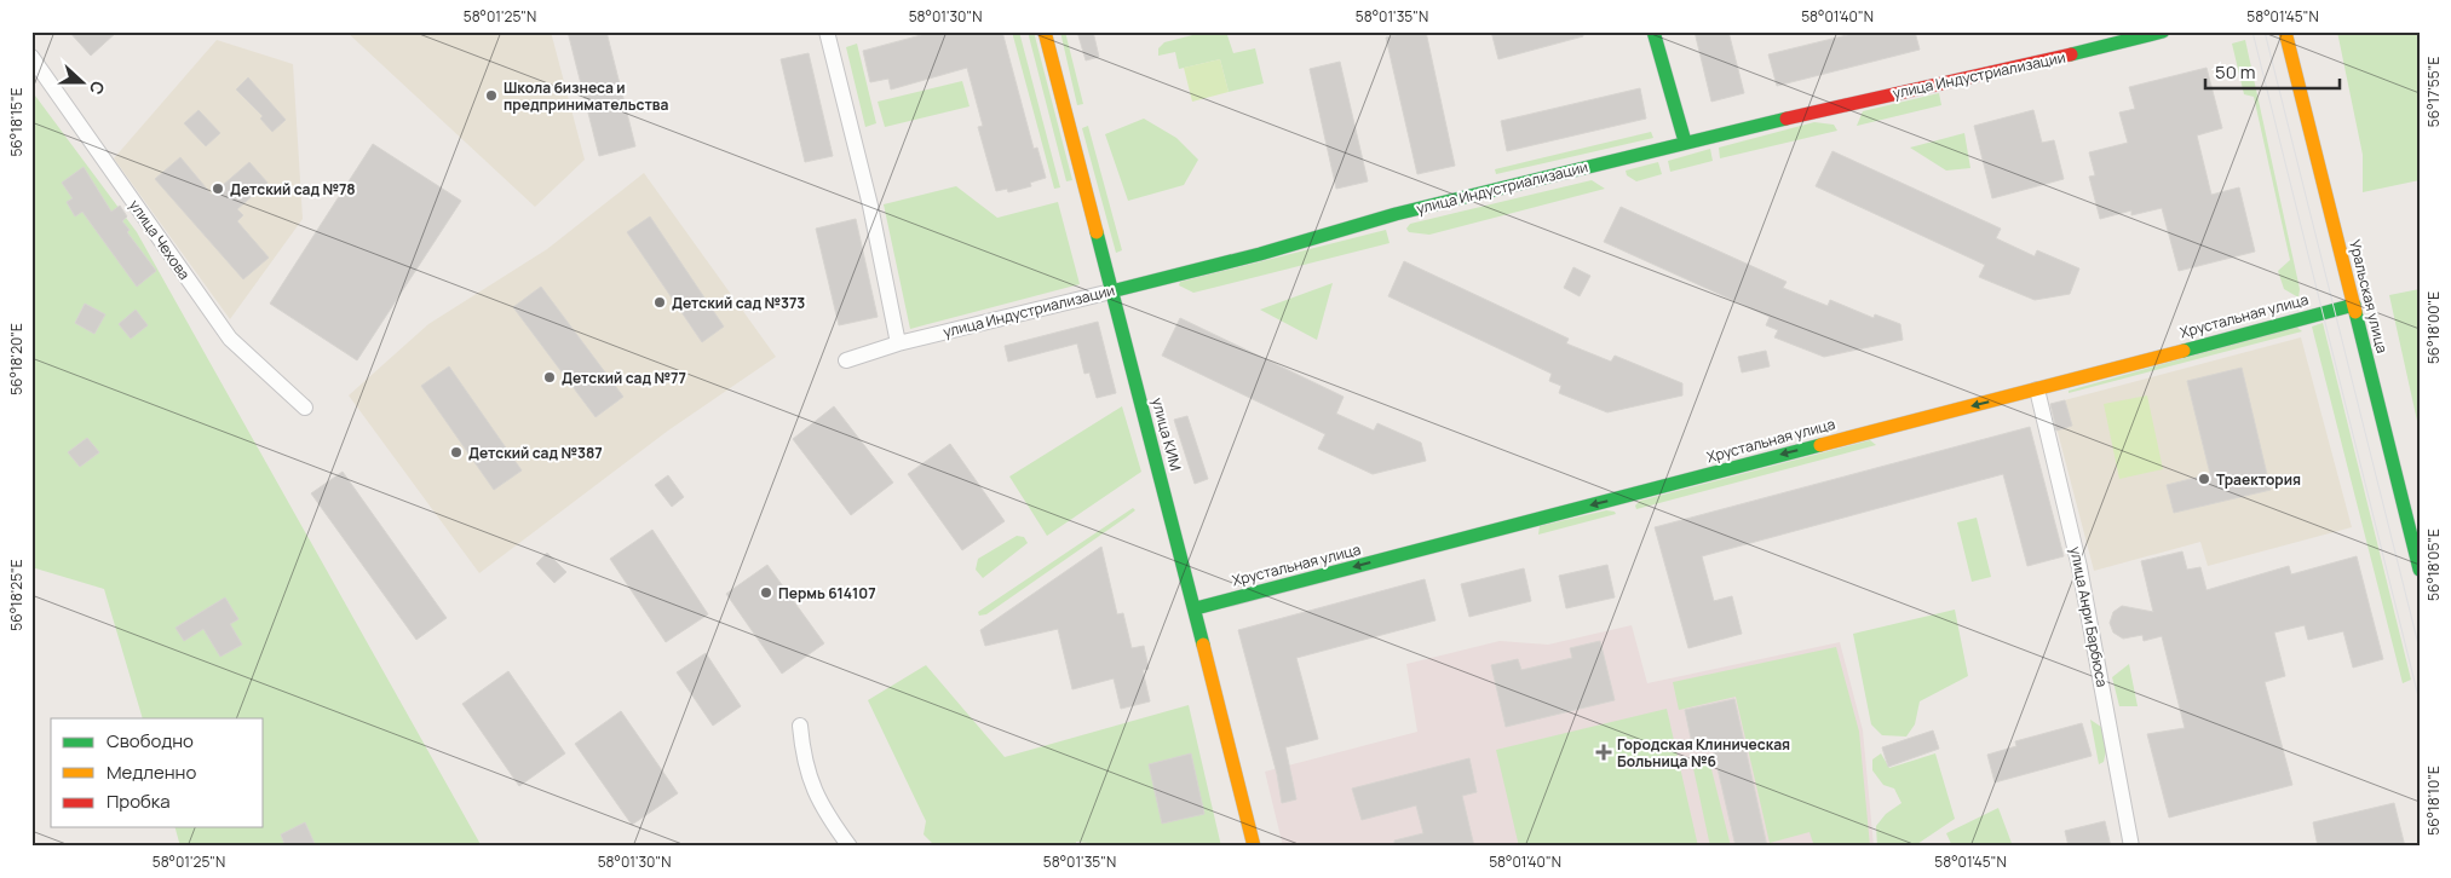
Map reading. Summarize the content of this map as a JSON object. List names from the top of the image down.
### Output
{
  "streets": {
    "street": [
      "улица Индустриализации",
      "улица Чехова",
      "Уральская улица",
      "Хрустальная улица",
      "улица КИМ",
      "улица Анри Барбюса"
    ]
  },
  "crossings": [
    ["улица Индустриализации", "улица КИМ"],
    ["Уральская улица", "Хрустальная улица"],
    ["Хрустальная улица", "улица КИМ"],
    ["Хрустальная улица", "улица Анри Барбюса"]
  ],
  "one_way": ["Хрустальная улица"],
  "places": {
    "other": [
      "Школа бизнеса и предпринимательства",
      "Детский сад №78",
      "Детский сад №373",
      "Детский сад №77",
      "Детский сад №387",
      "Траектория",
      "Пермь 614107"
    ],
    "health": ["Городская Клиническая Больница №6"]
  },
  "legend": ["Свободно", "Медленно", "Пробка"],
  "scale_bar": "50 m",
  "north": "right",
  "coordinates": [
    "58°01'25\"N",
    "58°01'30\"N",
    "58°01'35\"N",
    "58°01'40\"N",
    "58°01'45\"N",
    "56°17'55\"E",
    "56°18'15\"E",
    "56°18'00\"E",
    "56°18'20\"E",
    "56°18'05\"E",
    "56°18'25\"E",
    "56°18'10\"E"
  ]
}
